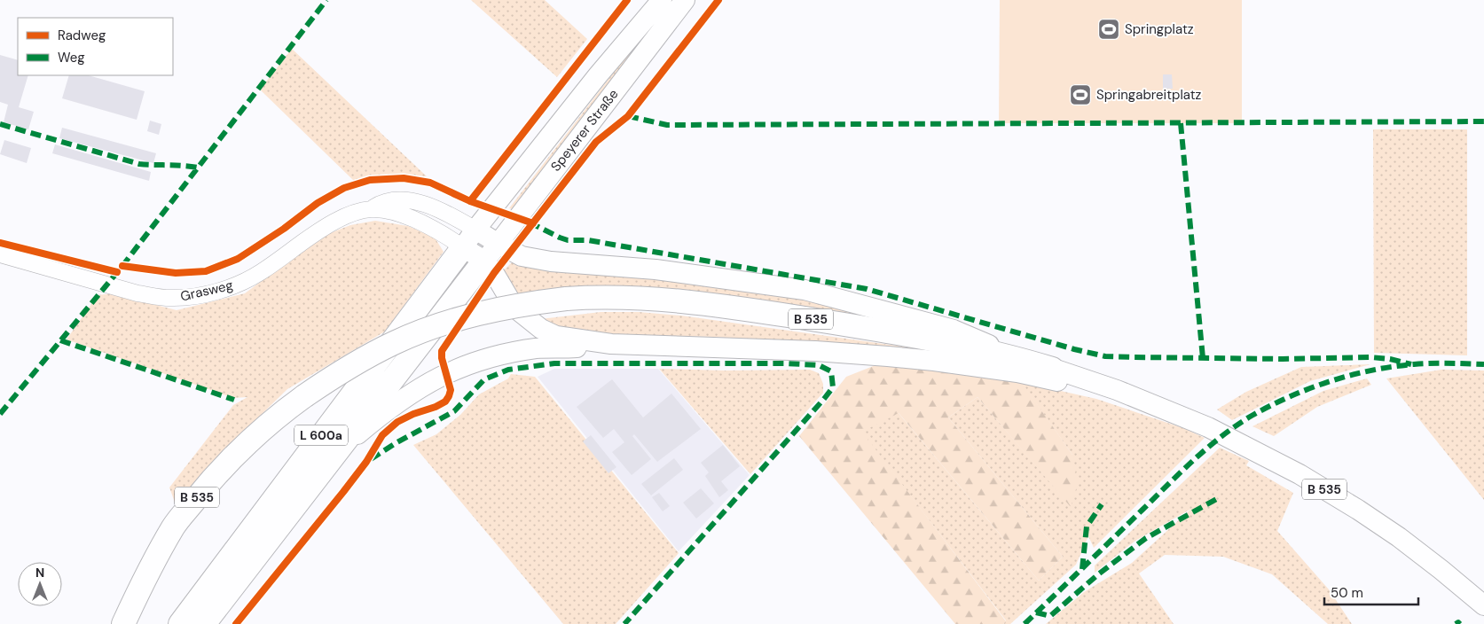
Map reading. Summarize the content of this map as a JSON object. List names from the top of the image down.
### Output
{
  "streets": {
    "highway": ["B 535", "L 600a"],
    "main road": ["Speyerer Straße"],
    "street": ["Grasweg"]
  },
  "crossings": [
    ["Speyerer Straße", "Grasweg"],
    ["Speyerer Straße", "L 600a"],
    ["Grasweg", "L 600a"],
    ["B 535", "L 600a"]
  ],
  "places": {
    "sports": ["Springplatz", "Springabreitplatz"]
  },
  "legend": ["Radweg", "Weg"],
  "scale_bar": "50 m",
  "north": "top"
}
